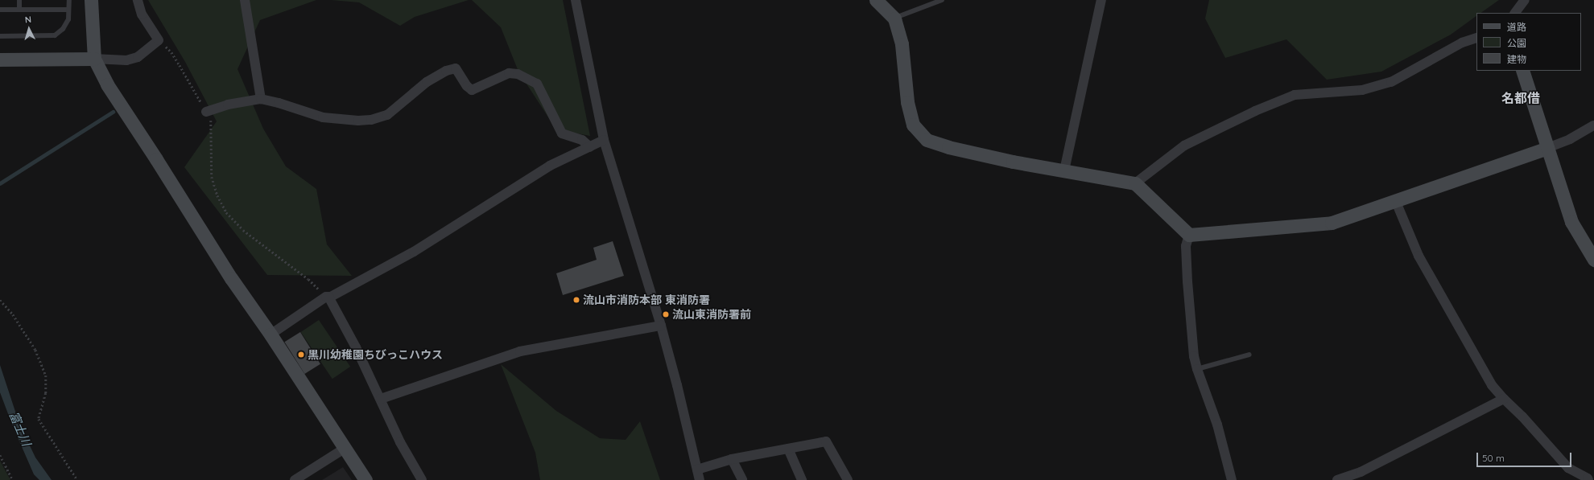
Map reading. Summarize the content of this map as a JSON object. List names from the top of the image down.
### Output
{
  "districts": ["名都借"],
  "water": ["富士川"],
  "places": ["流山市消防本部 東消防署", "流山東消防署前", "黒川幼稚園ちびっこハウス"],
  "legend": ["道路", "公園", "建物"],
  "scale_bar": "50 m",
  "north": "top"
}
